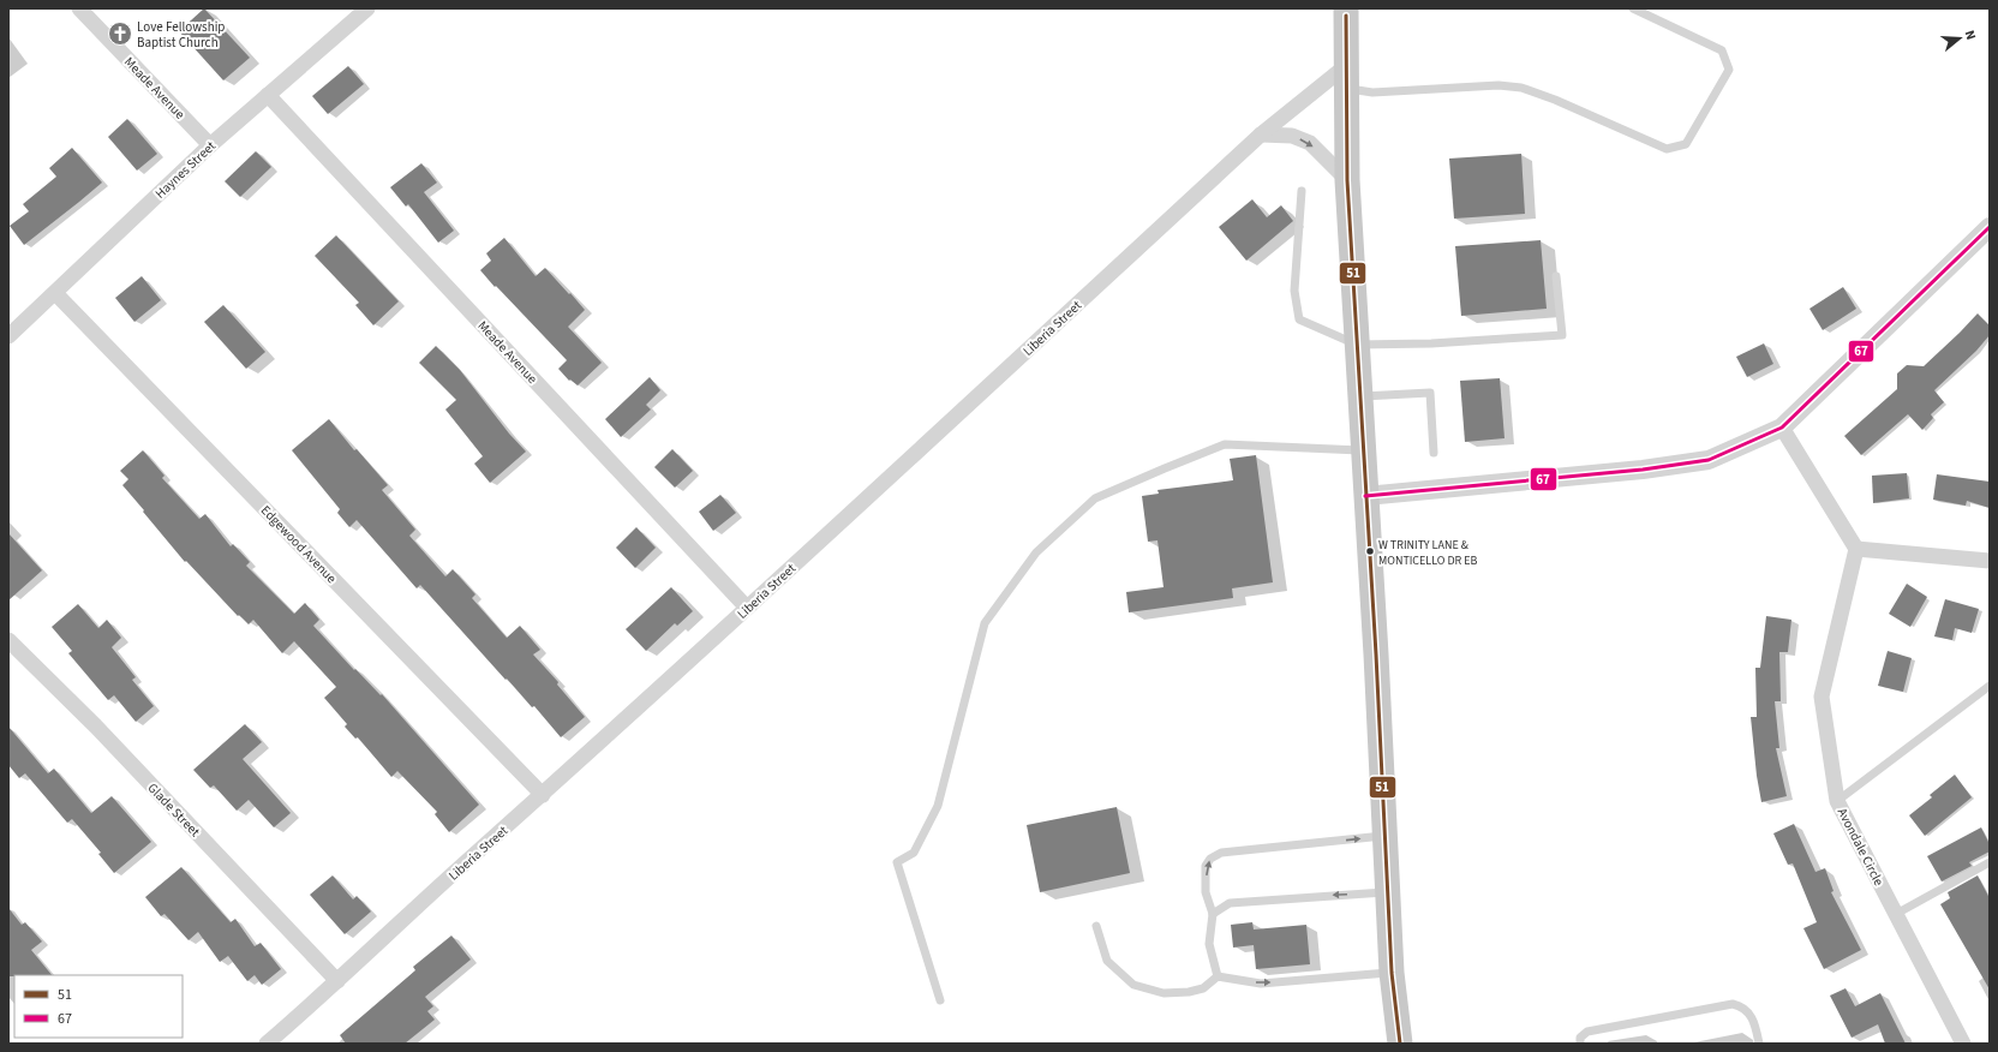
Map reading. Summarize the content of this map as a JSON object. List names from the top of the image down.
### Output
{
  "streets": {
    "street": [
      "Meade Avenue",
      "Haynes Street",
      "Liberia Street",
      "Edgewood Avenue",
      "Glade Street",
      "Avondale Circle"
    ]
  },
  "crossings": [
    ["Meade Avenue", "Haynes Street"],
    ["Meade Avenue", "Liberia Street"],
    ["Haynes Street", "Edgewood Avenue"],
    ["Liberia Street", "Edgewood Avenue"],
    ["Liberia Street", "Glade Street"]
  ],
  "places": {
    "church": ["Love Fellowship Baptist Church"],
    "other": ["W TRINITY LANE & MONTICELLO DR EB"]
  },
  "lines": ["transit line 51", "transit line 67"],
  "legend": ["51", "67"],
  "north": "right"
}
